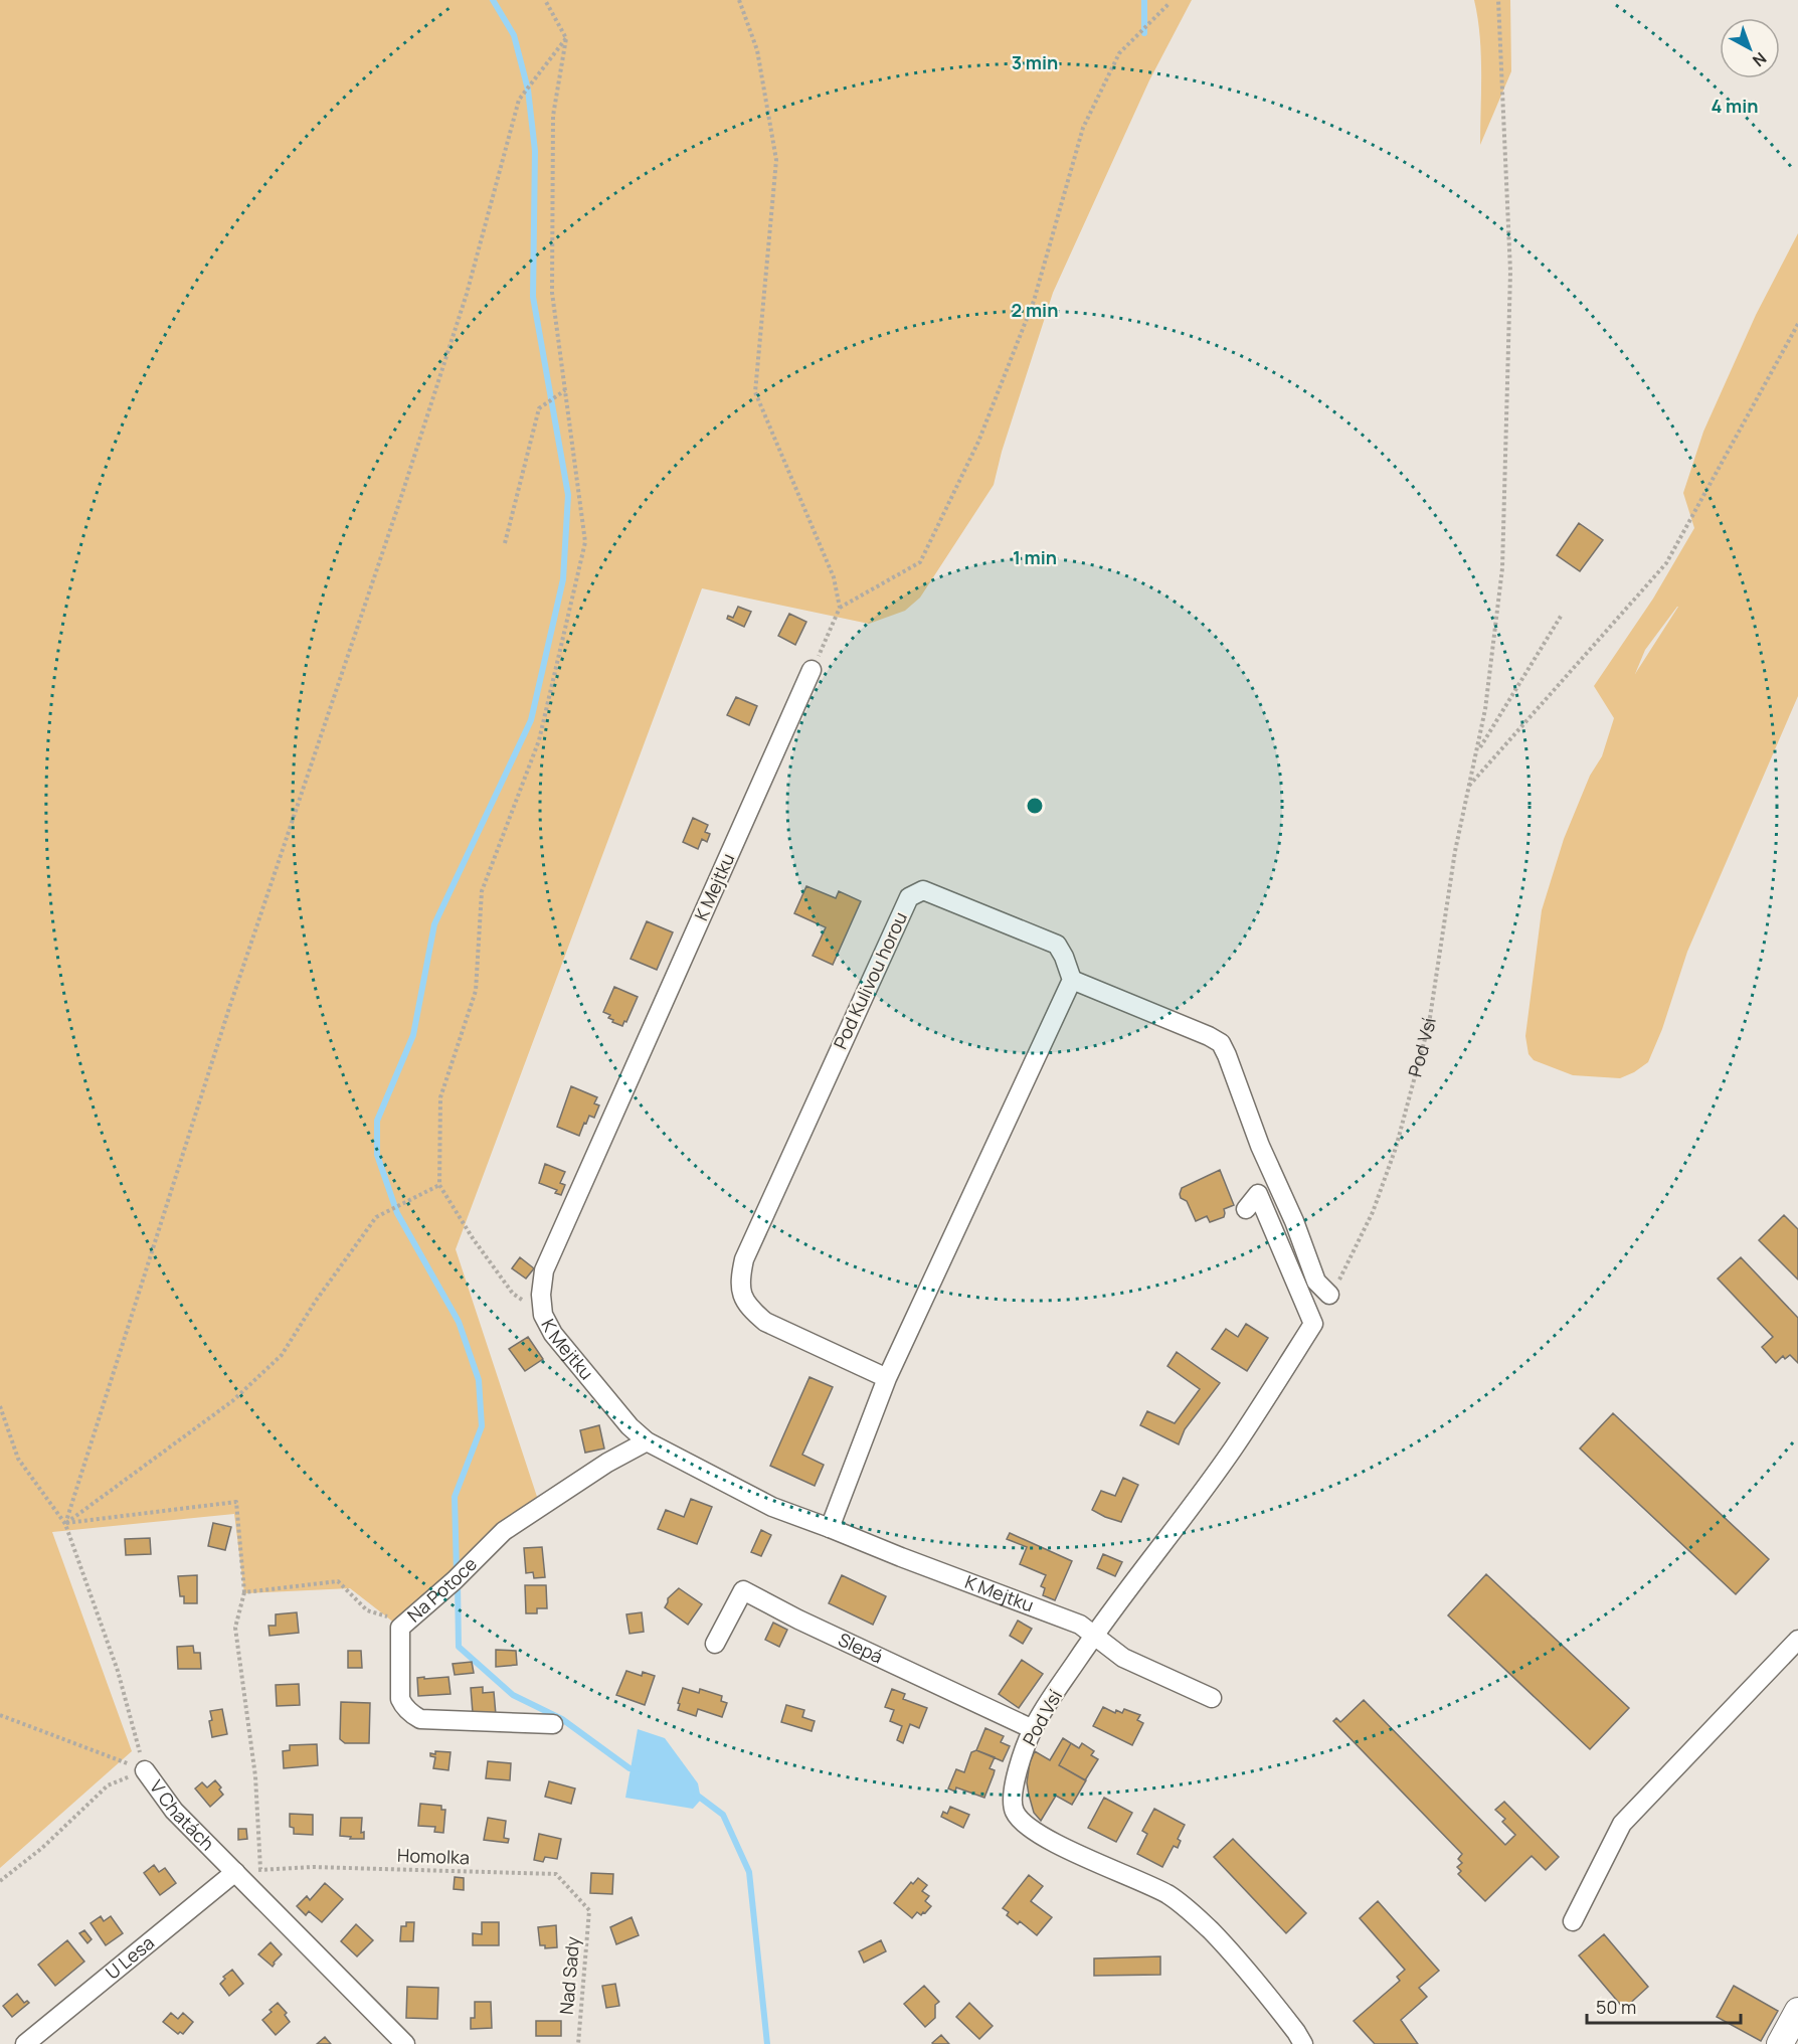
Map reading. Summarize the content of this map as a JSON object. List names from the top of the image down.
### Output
{
  "streets": {
    "street": [
      "K Mejtku",
      "Pod Kulivou horou",
      "Pod Vsí",
      "Na Potoce",
      "Slepá",
      "V Chatách",
      "U Lesa"
    ],
    "path": ["Homolka", "Nad Sady"]
  },
  "crossings": [
    ["K Mejtku", "Pod Vsí"],
    ["K Mejtku", "Na Potoce"],
    ["Pod Vsí", "Slepá"],
    ["V Chatách", "Homolka"],
    ["V Chatách", "U Lesa"],
    ["Homolka", "U Lesa"],
    ["Homolka", "Nad Sady"]
  ],
  "scale_bar": "50 m",
  "north": "bottom right",
  "rings": [
    "3 min",
    "4 min",
    "2 min",
    "1 min"
  ]
}
